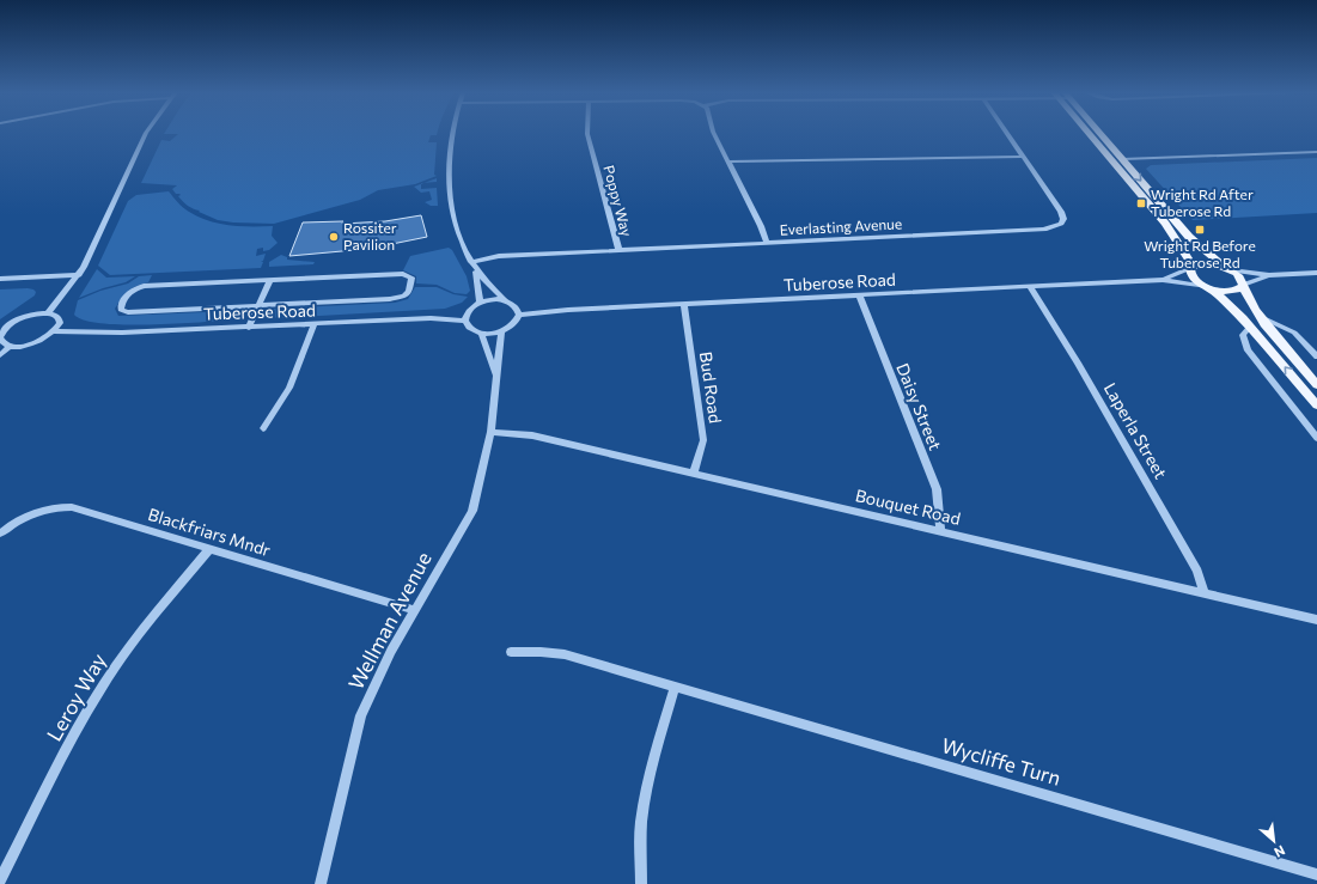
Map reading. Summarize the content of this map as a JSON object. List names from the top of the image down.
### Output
{
  "streets": {
    "street": [
      "Poppy Way",
      "Everlasting Avenue",
      "Tuberose Road",
      "Bud Road",
      "Daisy Street",
      "Laperla Street",
      "Bouquet Road",
      "Blackfriars Mndr",
      "Wellman Avenue",
      "Leroy Way",
      "Wycliffe Turn"
    ]
  },
  "crossings": [
    ["Poppy Way", "Everlasting Avenue"],
    ["Tuberose Road", "Bud Road"],
    ["Tuberose Road", "Daisy Street"],
    ["Tuberose Road", "Laperla Street"],
    ["Tuberose Road", "Wellman Avenue"],
    ["Bud Road", "Bouquet Road"],
    ["Daisy Street", "Bouquet Road"],
    ["Laperla Street", "Bouquet Road"],
    ["Bouquet Road", "Wellman Avenue"],
    ["Blackfriars Mndr", "Wellman Avenue"],
    ["Blackfriars Mndr", "Leroy Way"]
  ],
  "places": {
    "transit": ["Wright Rd After Tuberose Rd", "Wright Rd Before Tuberose Rd"],
    "other": ["Rossiter Pavilion"]
  },
  "north": "bottom right"
}
